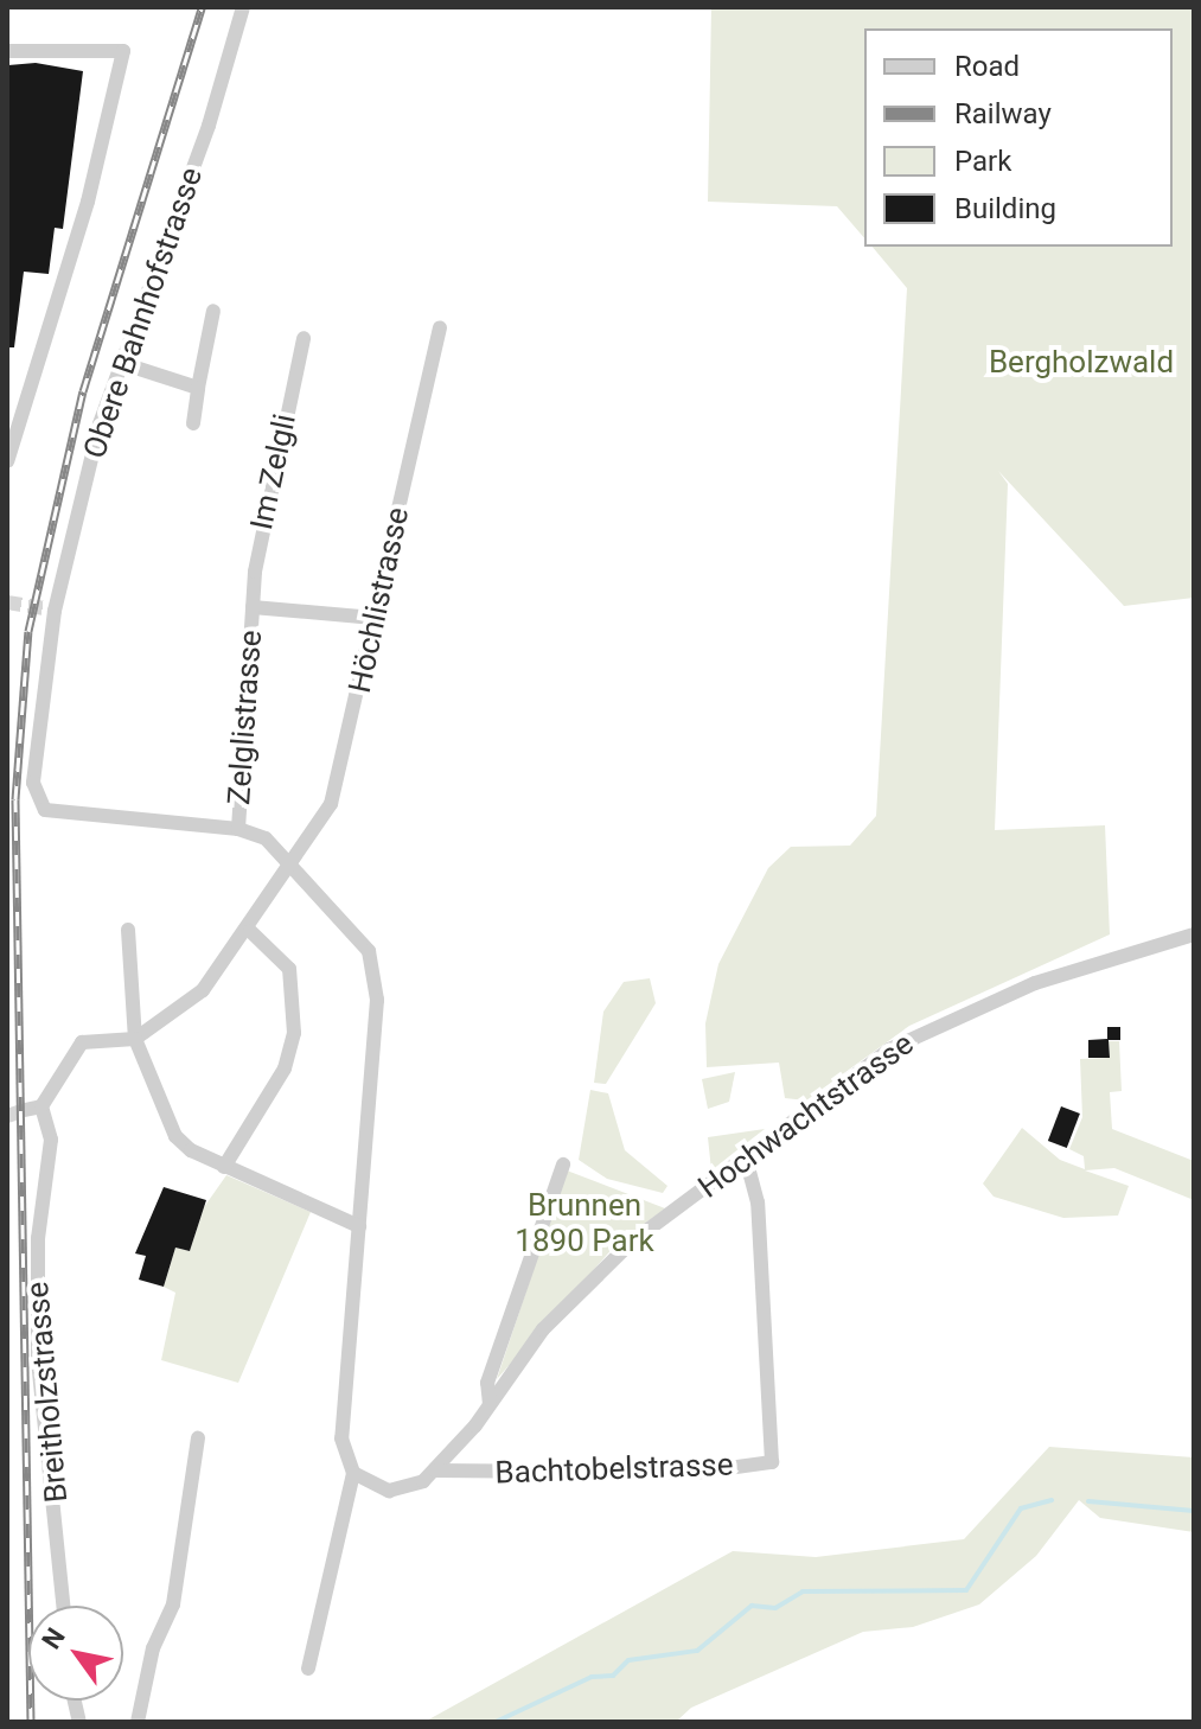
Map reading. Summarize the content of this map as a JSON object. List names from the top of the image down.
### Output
{
  "streets": {
    "street": [
      "Obere Bahnhofstrasse",
      "Im Zelgli",
      "Höchlistrasse",
      "Zelglistrasse",
      "Hochwachtstrasse",
      "Breitholzstrasse",
      "Bachtobelstrasse"
    ]
  },
  "crossings": [
    ["Obere Bahnhofstrasse", "Zelglistrasse"],
    ["Im Zelgli", "Zelglistrasse"],
    ["Hochwachtstrasse", "Bachtobelstrasse"]
  ],
  "parks": ["Bergholzwald", "Brunnen 1890 Park"],
  "legend": [
    "Road",
    "Railway",
    "Park",
    "Building"
  ],
  "north": "top left"
}
